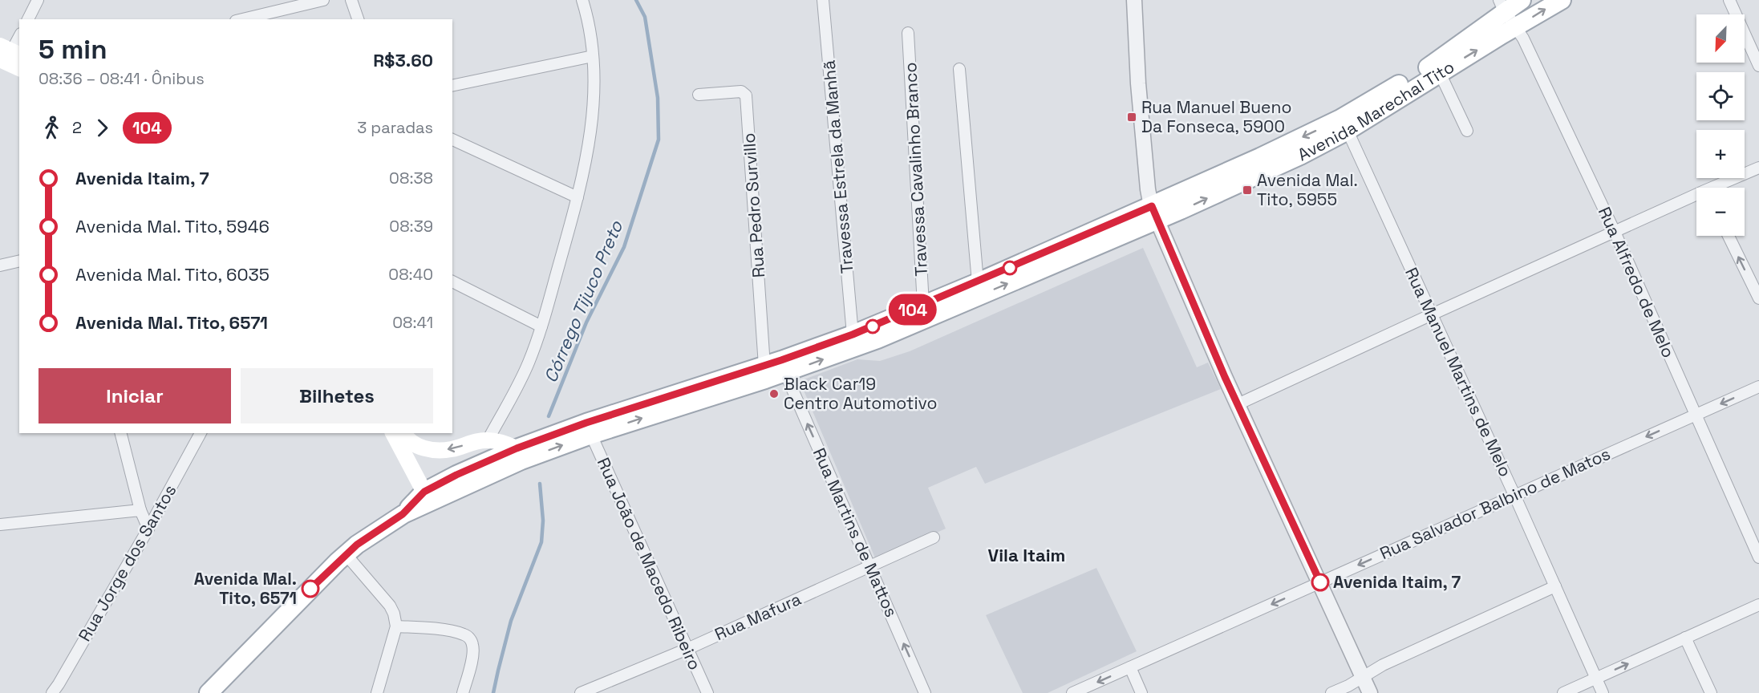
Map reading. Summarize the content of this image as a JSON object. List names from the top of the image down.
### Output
{
  "streets": {
    "main road": ["Avenida Marechal Tito"],
    "street": [
      "Travessa Estrela da Manhã",
      "Travessa Cavalinho Branco",
      "Rua Pedro Survillo",
      "Rua Alfredo de Melo",
      "Rua Manuel Martins de Melo",
      "Rua Salvador Balbino de Matos",
      "Rua Martins de Mattos",
      "Rua Jorge dos Santos",
      "Rua João de Macedo Ribeiro",
      "Rua Mafura"
    ]
  },
  "crossings": [
    ["Avenida Marechal Tito", "Travessa Estrela da Manhã"],
    ["Avenida Marechal Tito", "Travessa Cavalinho Branco"],
    ["Avenida Marechal Tito", "Rua Pedro Survillo"],
    ["Avenida Marechal Tito", "Rua Alfredo de Melo"],
    ["Avenida Marechal Tito", "Rua Manuel Martins de Melo"],
    ["Avenida Marechal Tito", "Rua Martins de Mattos"],
    ["Avenida Marechal Tito", "Rua João de Macedo Ribeiro"],
    ["Rua Alfredo de Melo", "Rua Salvador Balbino de Matos"],
    ["Rua Manuel Martins de Melo", "Rua Salvador Balbino de Matos"],
    ["Rua Martins de Mattos", "Rua Mafura"],
    ["Rua João de Macedo Ribeiro", "Rua Mafura"]
  ],
  "one_way": ["Rua Salvador Balbino de Matos", "Rua Martins de Mattos"],
  "districts": ["Vila Itaim"],
  "water": ["Córrego Tijuco Preto"],
  "places": {
    "transit": ["Rua Manuel Bueno Da Fonseca, 5900", "Avenida Mal. Tito, 5955"],
    "other": ["Black Car19 Centro Automotivo", "Avenida Itaim, 7", "Avenida Mal. Tito, 6571"]
  },
  "lines": ["bus line 104"],
  "north": "bottom left",
  "page": {
    "on_map": "104",
    "map_buttons": ["+", "−"],
    "heading": ["5 min", "08:36 – 08:41 · Ônibus", "R$3.60"],
    "legs": ["2", "104", "3 paradas"],
    "list": [
      {
        "name": "Avenida Itaim, 7",
        "value": "08:38"
      },
      {
        "name": "Avenida Mal. Tito, 5946",
        "value": "08:39"
      },
      {
        "name": "Avenida Mal. Tito, 6035",
        "value": "08:40"
      },
      {
        "name": "Avenida Mal. Tito, 6571",
        "value": "08:41"
      }
    ],
    "buttons": ["Iniciar", "Bilhetes"]
  }
}
